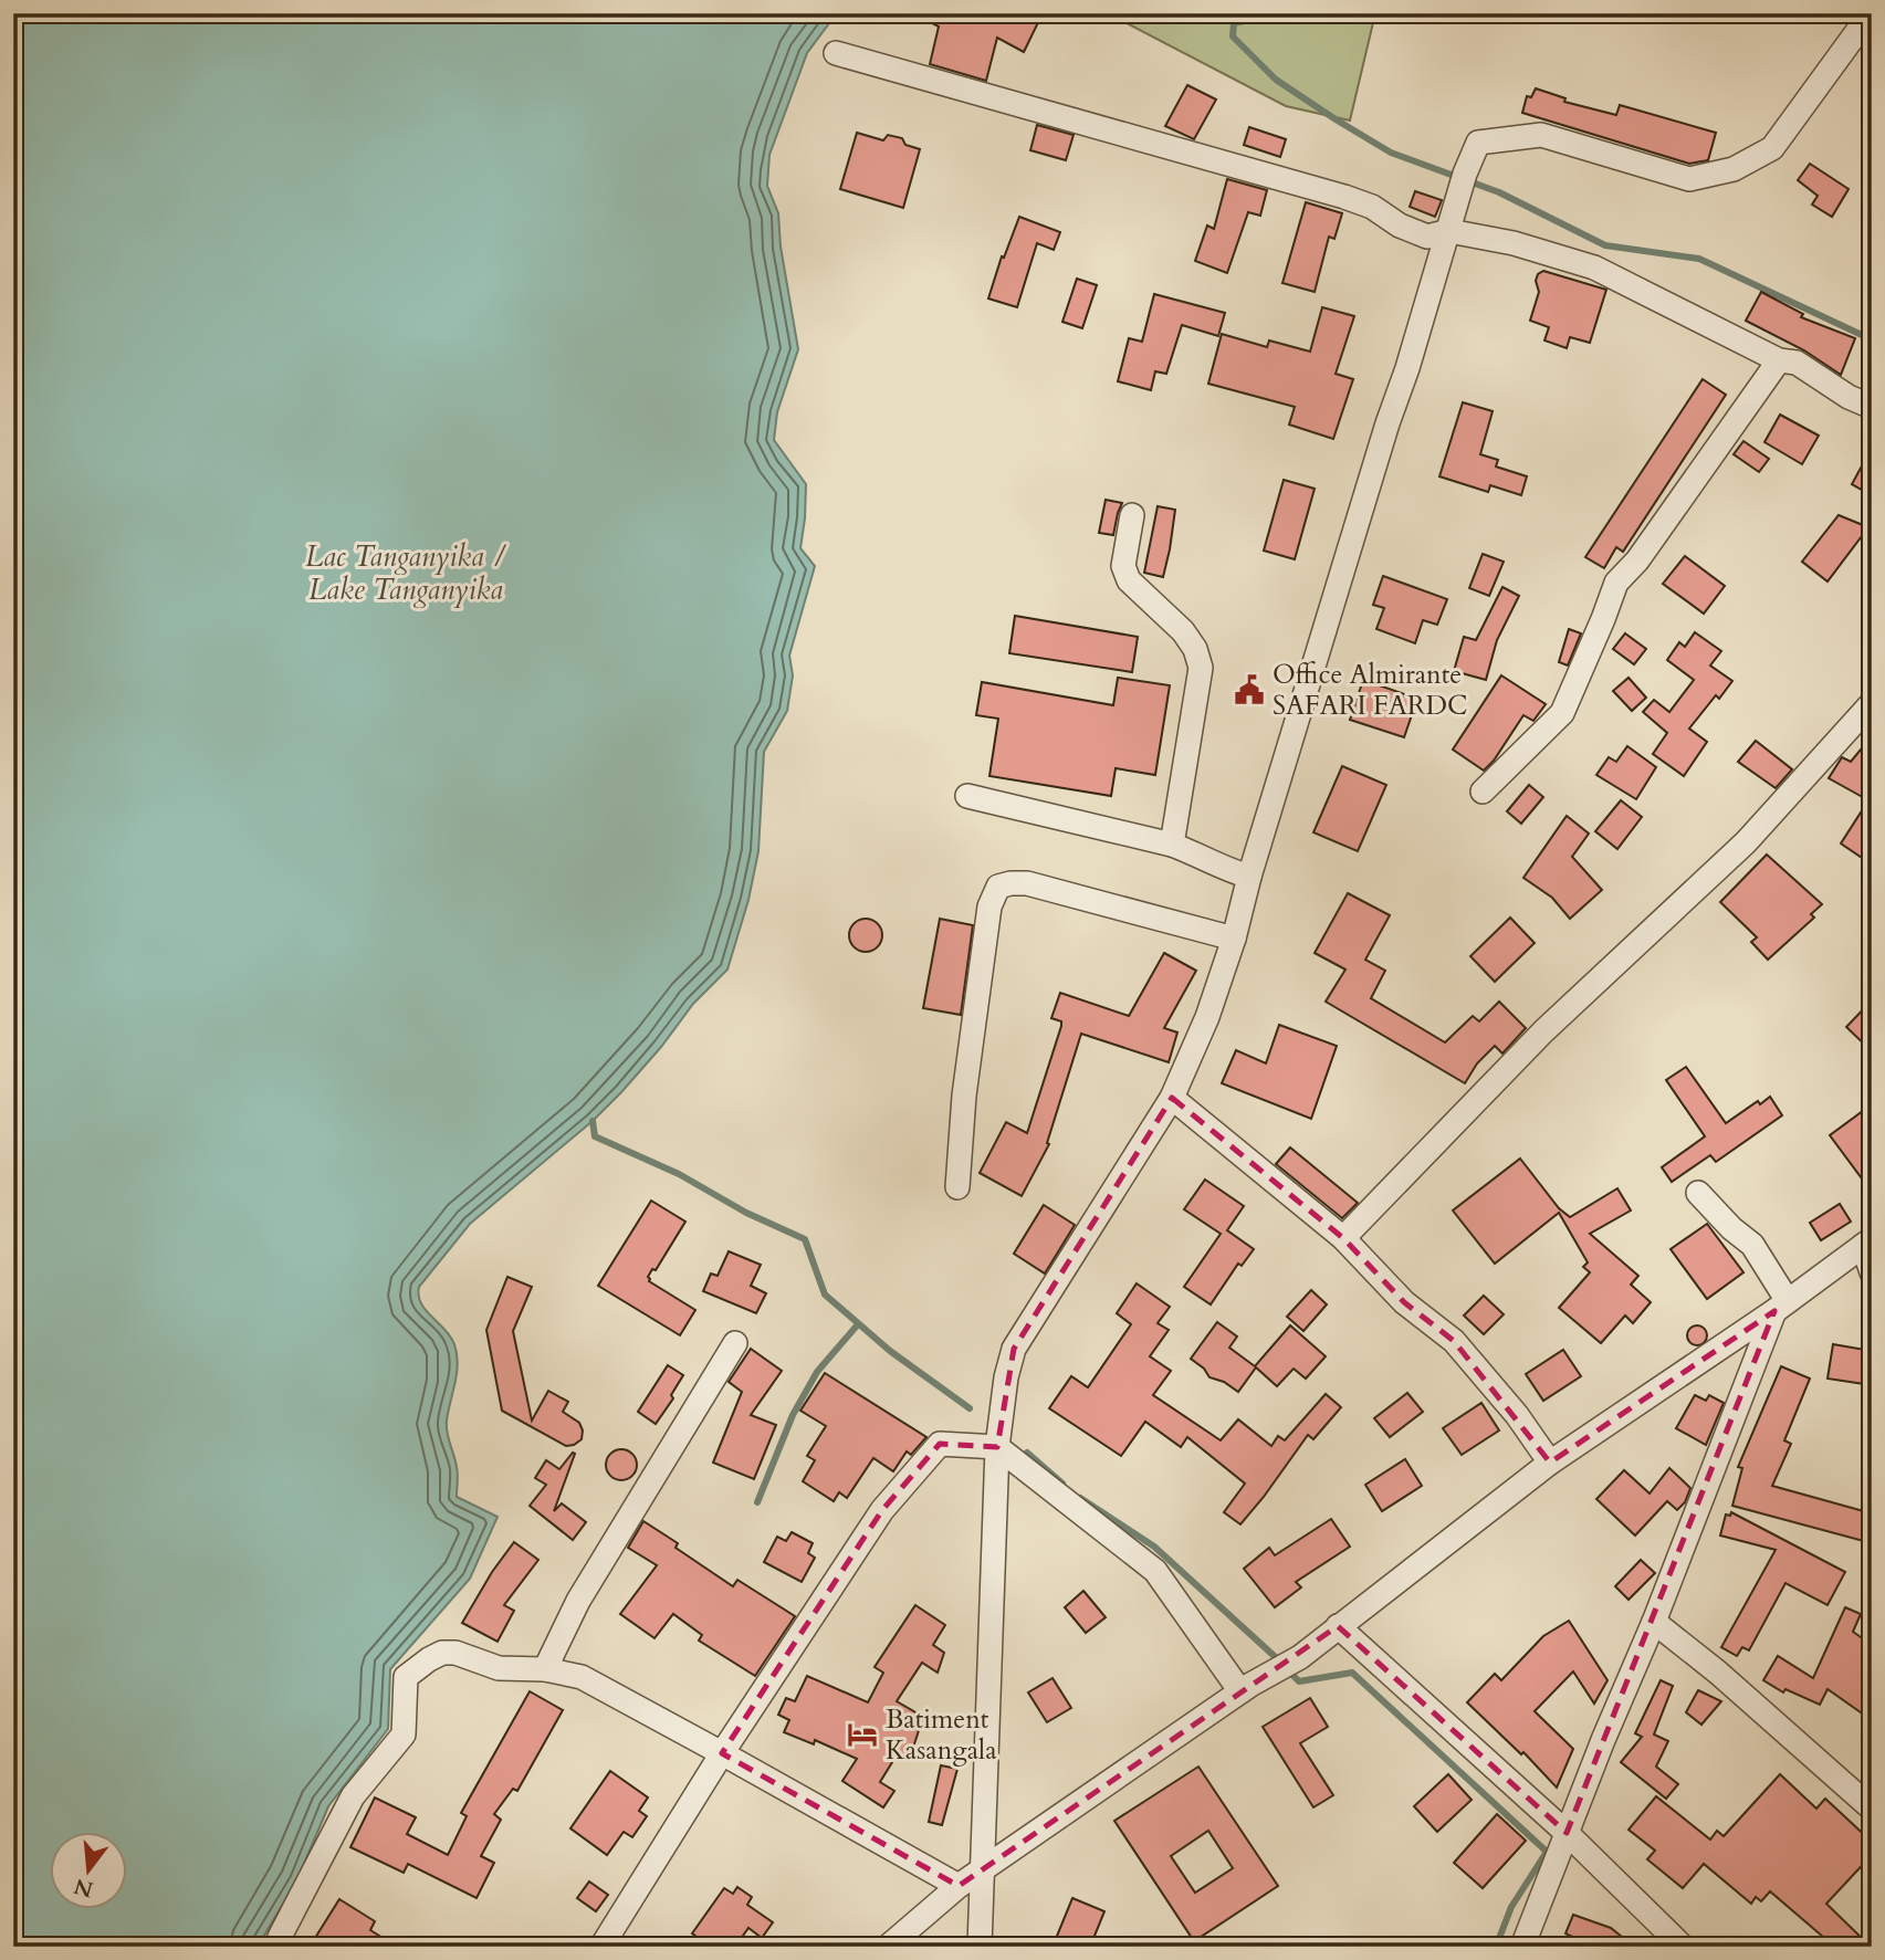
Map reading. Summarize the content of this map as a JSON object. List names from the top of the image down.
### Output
{
  "water": ["Lac Tanganyika / Lake Tanganyika"],
  "places": {
    "public building": ["Office Almirante SAFARI FARDC"],
    "hotel": ["Batiment Kasangala"]
  },
  "north": "bottom"
}
